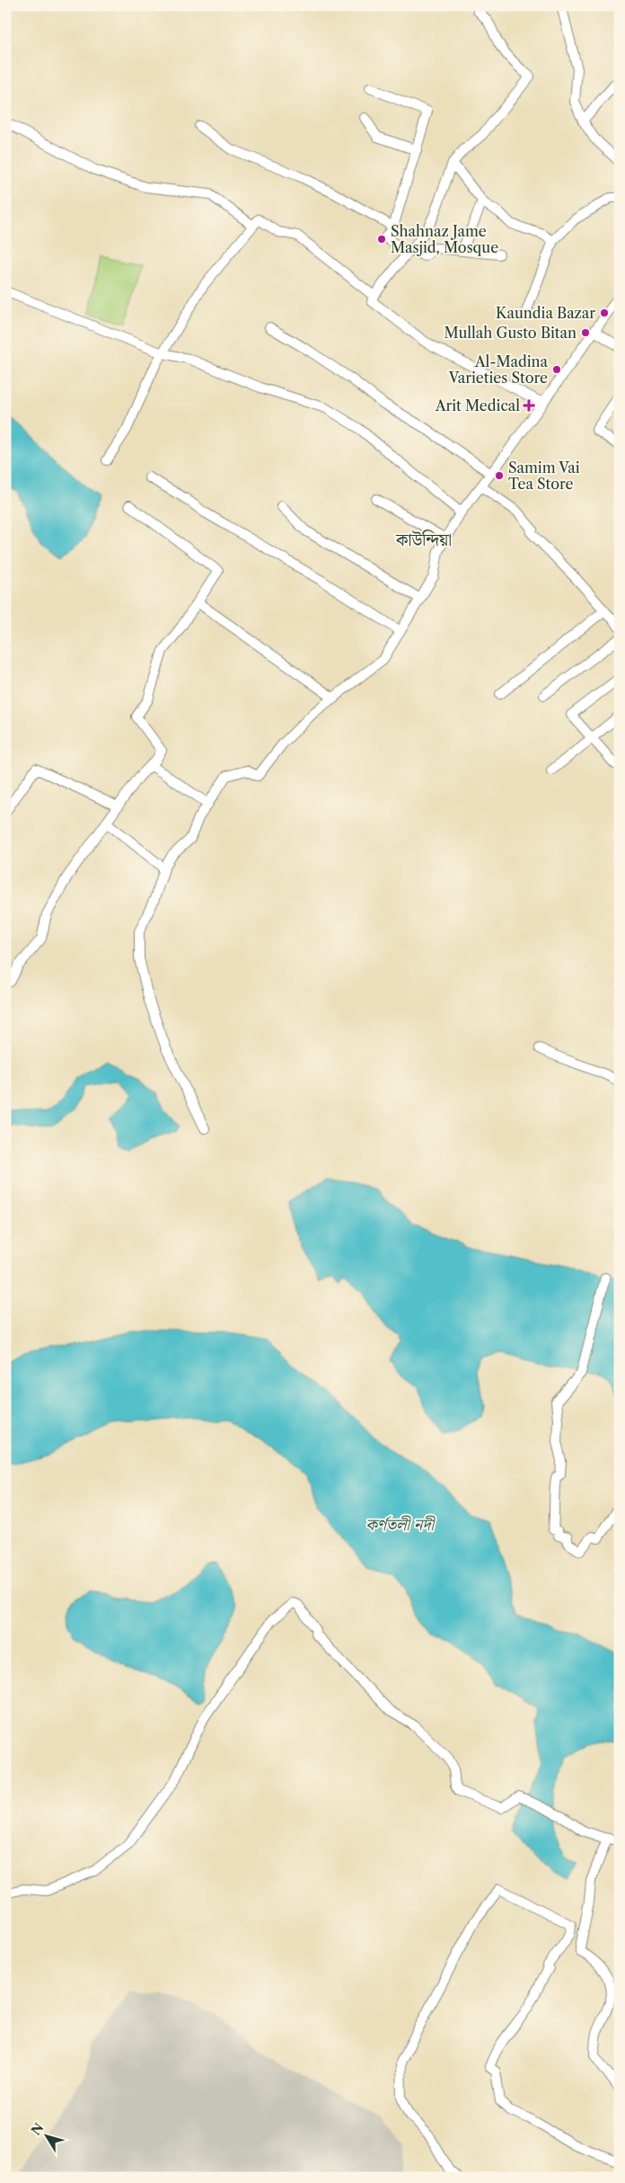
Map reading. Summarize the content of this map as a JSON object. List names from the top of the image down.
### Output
{
  "districts": ["কাউন্দিয়া"],
  "water": ["কর্ণতলী নদী"],
  "places": {
    "other": [
      "Shahnaz Jame Masjid, Mosque",
      "Kaundia Bazar",
      "Mullah Gusto Bitan",
      "Al-Madina Varieties Store",
      "Samim Vai Tea Store"
    ],
    "health": ["Arit Medical"]
  },
  "north": "top left"
}
